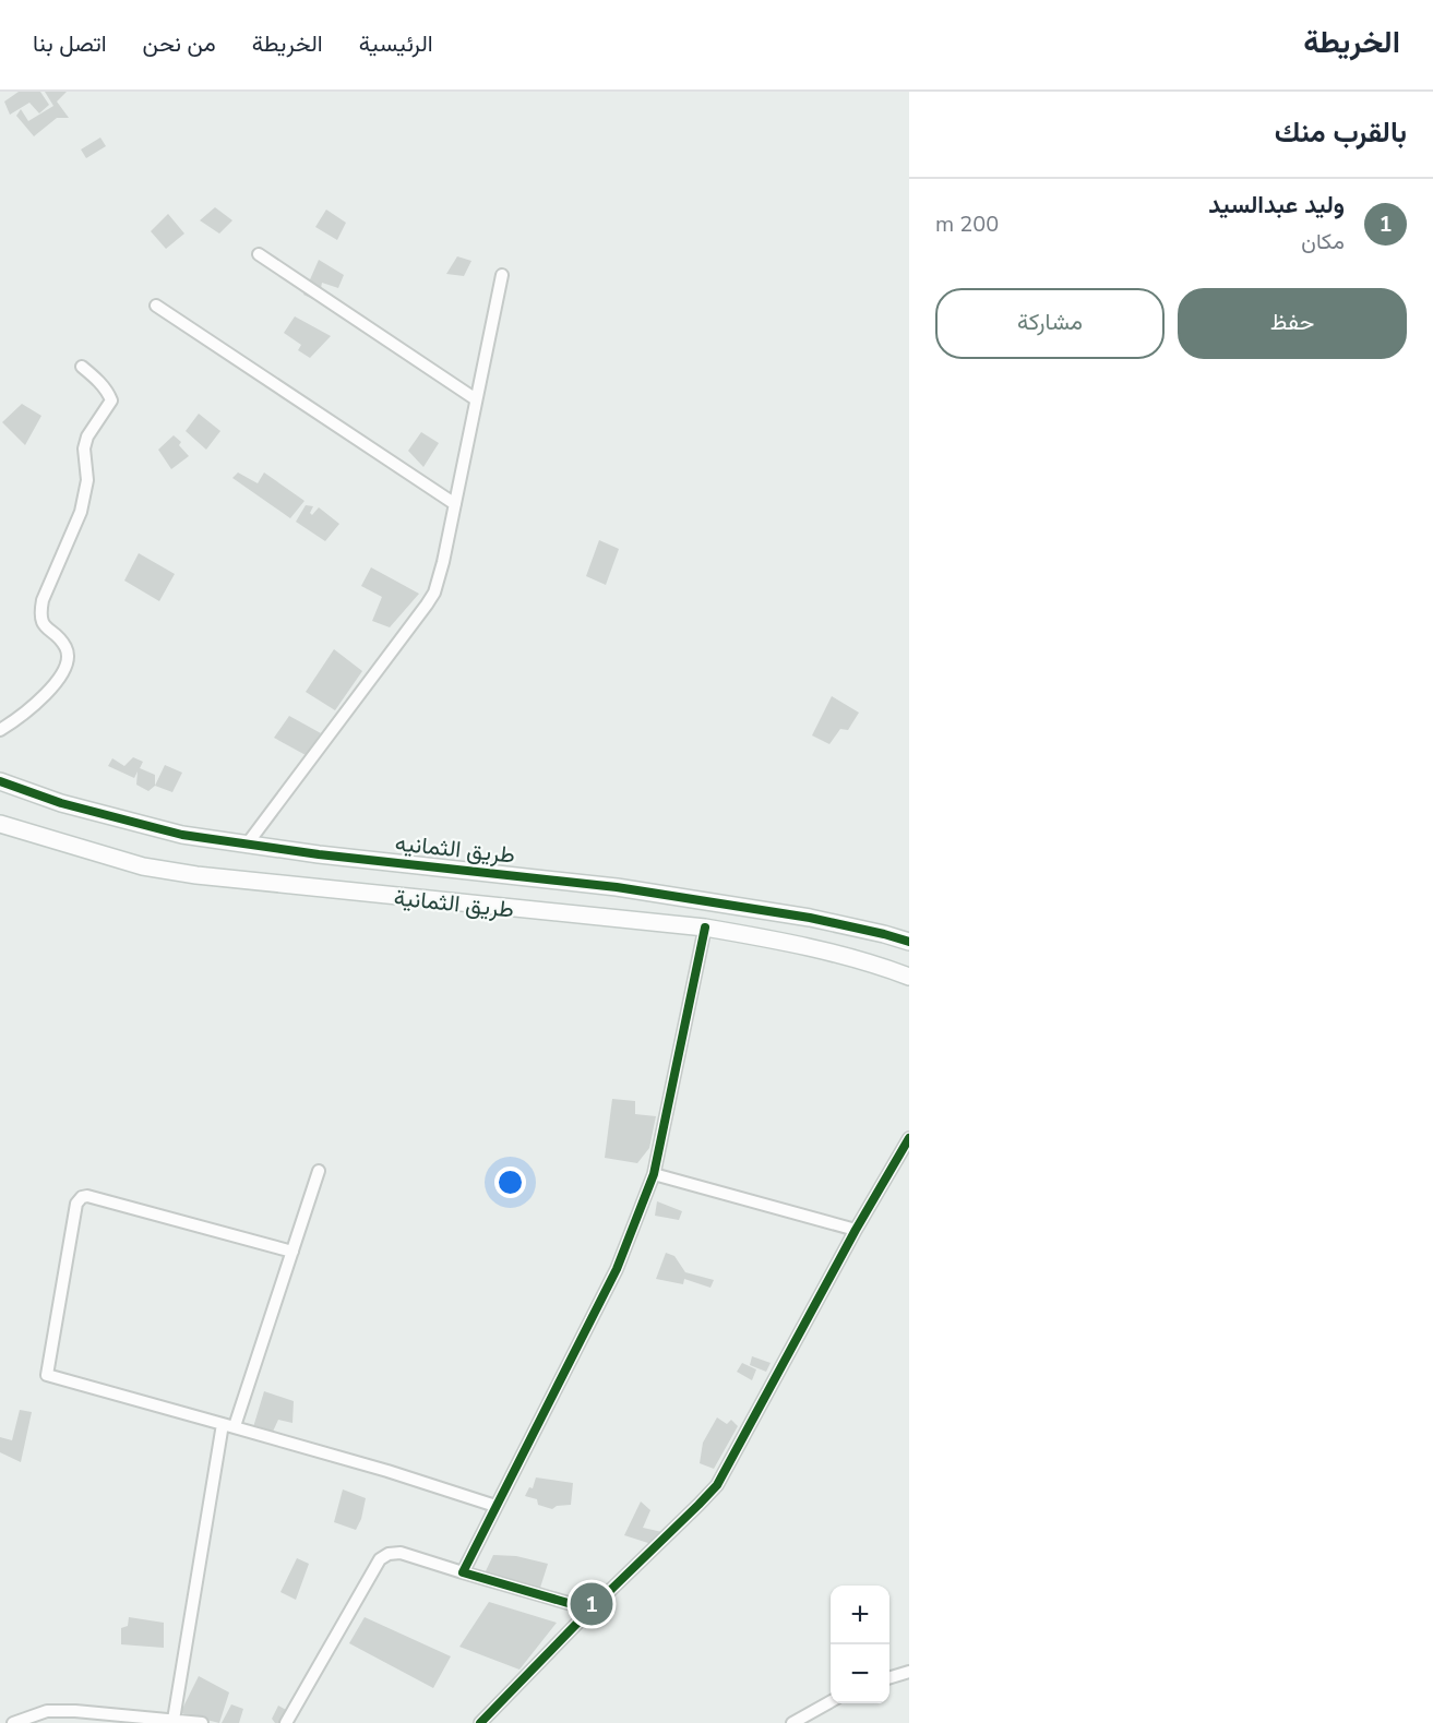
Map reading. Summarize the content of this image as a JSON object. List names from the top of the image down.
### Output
{
  "streets": {
    "street": ["طريق الثمانيه", "طريق الثمانية"]
  },
  "page": {
    "header": "الخريطة",
    "nav": [
      "الرئيسية",
      "الخريطة",
      "من نحن",
      "اتصل بنا"
    ],
    "heading": "بالقرب منك",
    "list": [
      {
        "mark": "1",
        "name": "وليد عبدالسيد",
        "note": "مكان",
        "value": "200 m"
      }
    ],
    "buttons": ["حفظ", "مشاركة"],
    "pins": "1",
    "map_buttons": ["+", "−"]
  }
}
